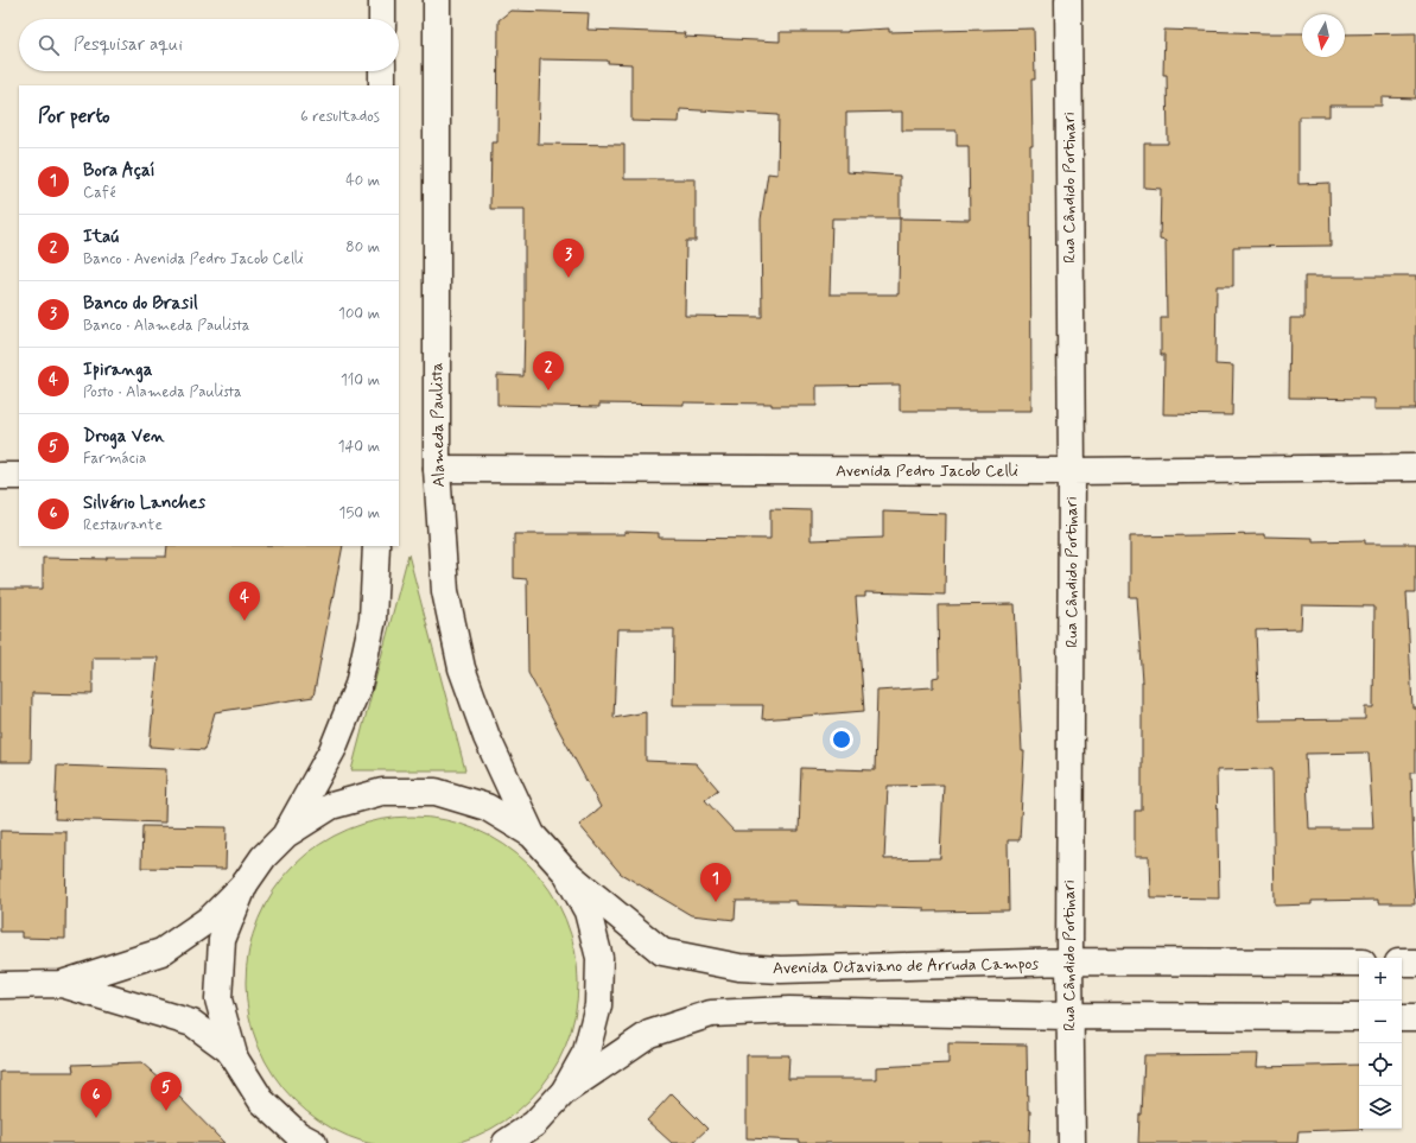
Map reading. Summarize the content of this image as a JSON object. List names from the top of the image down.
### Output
{
  "streets": {
    "street": [
      "Rua Cândido Portinari",
      "Alameda Paulista",
      "Avenida Pedro Jacob Celli",
      "Avenida Octaviano de Arruda Campos"
    ]
  },
  "crossings": [
    ["Rua Cândido Portinari", "Avenida Pedro Jacob Celli"],
    ["Rua Cândido Portinari", "Avenida Octaviano de Arruda Campos"],
    ["Alameda Paulista", "Avenida Pedro Jacob Celli"]
  ],
  "north": "bottom",
  "page": {
    "search": "Pesquisar aqui",
    "heading": ["Por perto", "6 resultados"],
    "list": [
      {
        "mark": "1",
        "name": "Bora Açaí",
        "note": "Café",
        "value": "40 m"
      },
      {
        "mark": "2",
        "name": "Itaú",
        "note": "Banco · Avenida Pedro Jacob Celli",
        "value": "80 m"
      },
      {
        "mark": "3",
        "name": "Banco do Brasil",
        "note": "Banco · Alameda Paulista",
        "value": "100 m"
      },
      {
        "mark": "4",
        "name": "Ipiranga",
        "note": "Posto · Alameda Paulista",
        "value": "110 m"
      },
      {
        "mark": "5",
        "name": "Droga Ven",
        "note": "Farmácia",
        "value": "140 m"
      },
      {
        "mark": "6",
        "name": "Silvério Lanches",
        "note": "Restaurante",
        "value": "150 m"
      }
    ],
    "pins": [
      "3",
      "2",
      "4",
      "1",
      "5",
      "6"
    ],
    "map_buttons": ["+", "−"]
  }
}
